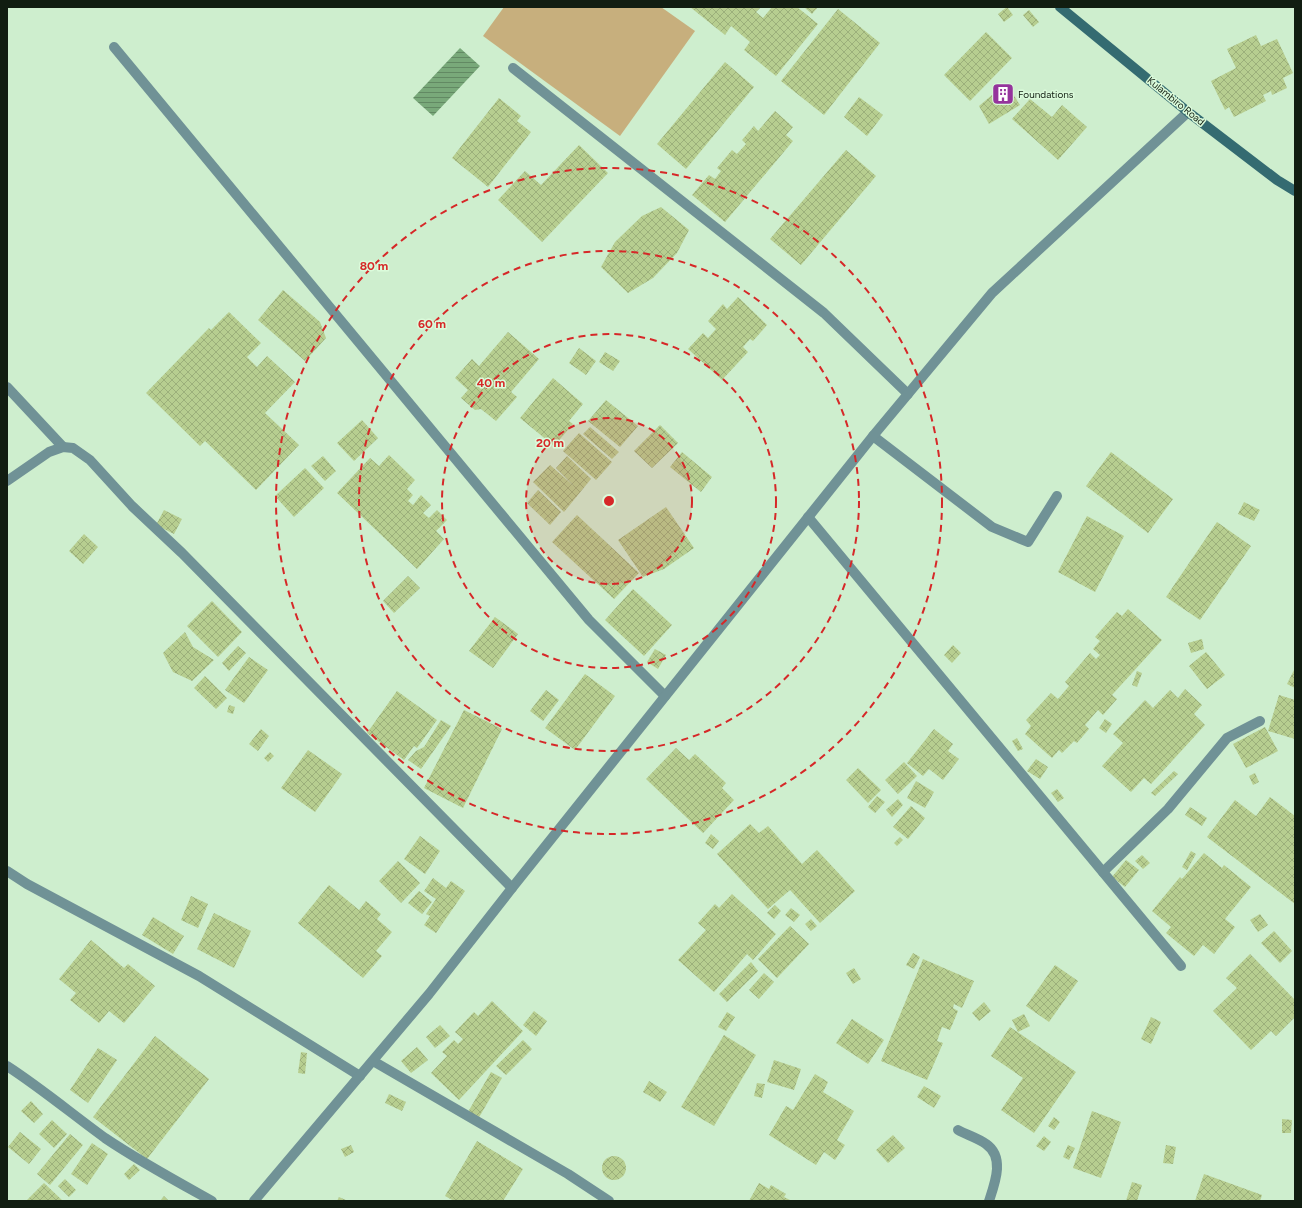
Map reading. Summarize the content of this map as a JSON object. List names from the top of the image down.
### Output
{
  "streets": {
    "street": ["Kulambiro Road"]
  },
  "places": {
    "building": ["Foundations"]
  },
  "rings": [
    "80 m",
    "60 m",
    "40 m",
    "20 m"
  ]
}
